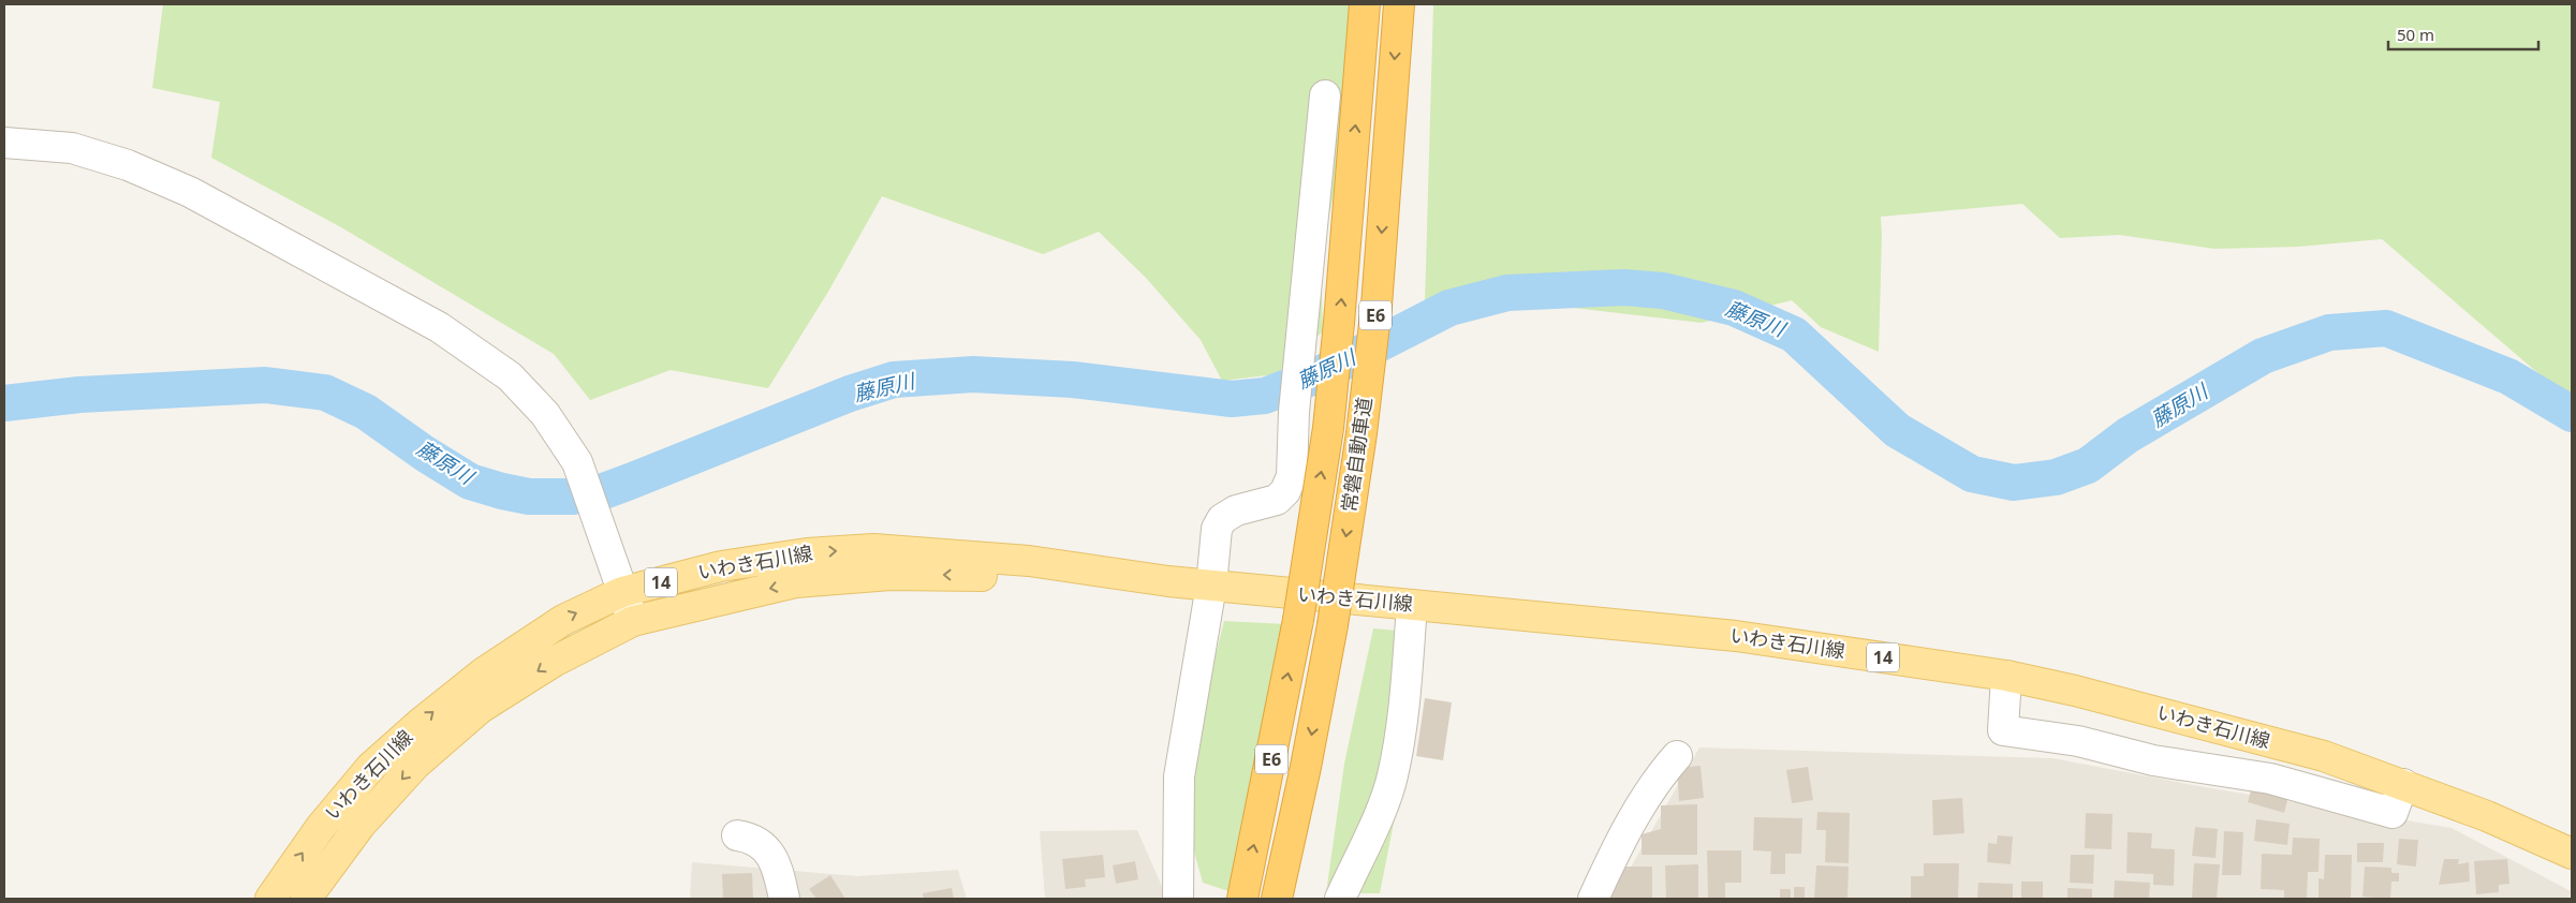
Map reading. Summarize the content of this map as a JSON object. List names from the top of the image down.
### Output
{
  "streets": {
    "highway": ["E6", "常磐自動車道"],
    "main road": ["いわき石川線", "14"]
  },
  "water": ["藤原川"],
  "scale_bar": "50 m"
}
